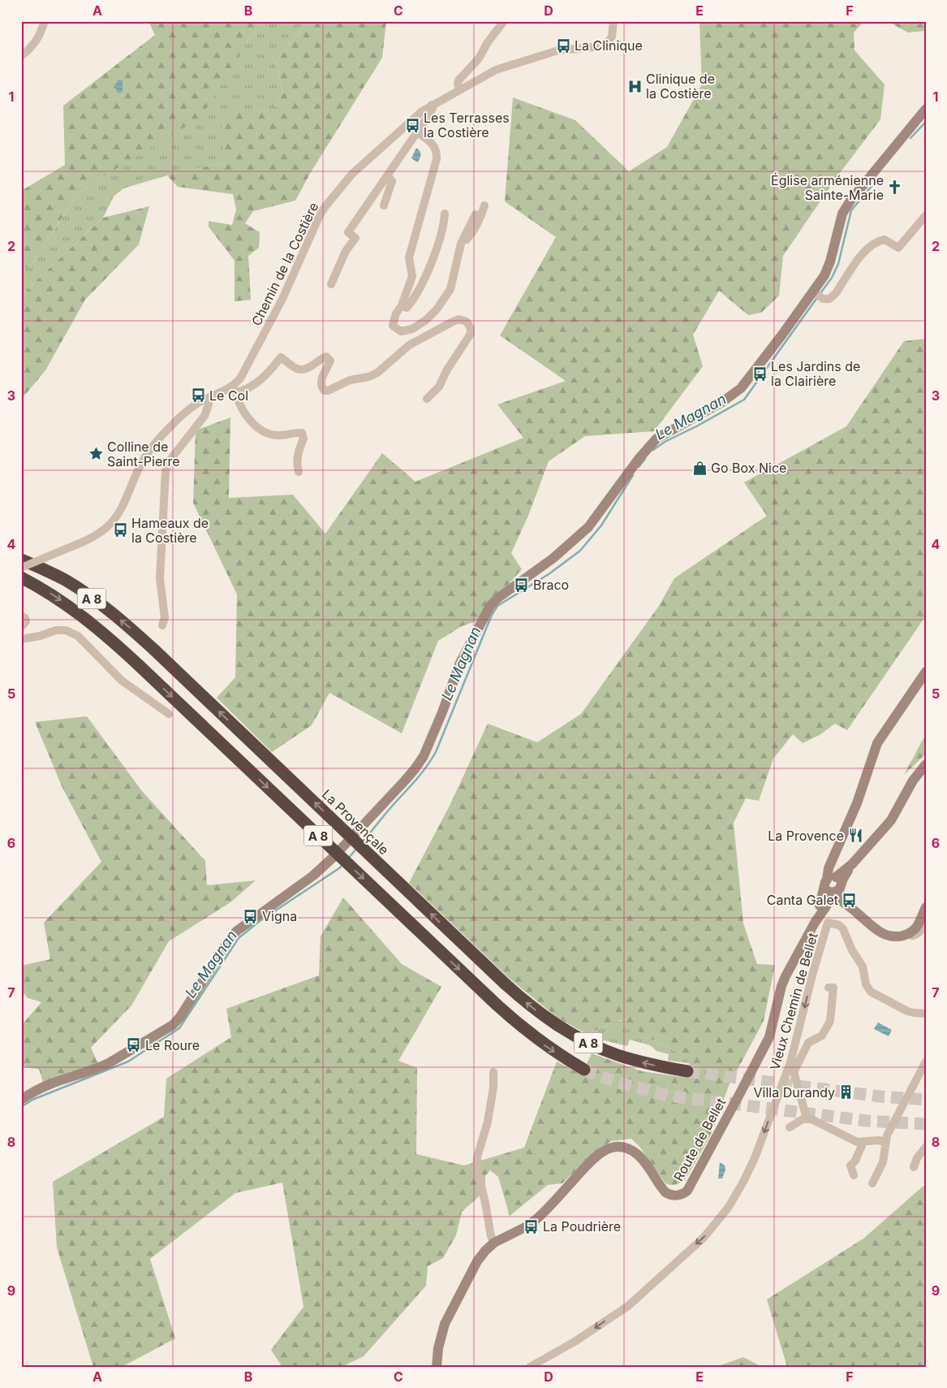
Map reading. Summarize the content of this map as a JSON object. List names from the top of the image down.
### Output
{
  "streets": {
    "highway": ["A 8", "La Provençale"],
    "street": ["Chemin de la Costière", "Vieux Chemin de Bellet", "Route de Bellet"]
  },
  "one_way": ["Vieux Chemin de Bellet"],
  "water": ["Le Magnan"],
  "places": {
    "bus stop": [
      "La Clinique",
      "Les Terrasses la Costière",
      "Les Jardins de la Clairière",
      "Le Col",
      "Hameaux de la Costière",
      "Braco",
      "Canta Galet",
      "Vigna",
      "Le Roure",
      "La Poudrière"
    ],
    "hospital": ["Clinique de la Costière"],
    "church": ["Église arménienne Sainte-Marie"],
    "place": ["Colline de Saint-Pierre"],
    "shop": ["Go Box Nice"],
    "restaurant": ["La Provence"],
    "building": ["Villa Durandy"]
  },
  "grid": {
    "columns": [
      "A",
      "B",
      "C",
      "D",
      "E",
      "F"
    ],
    "rows": [
      "1",
      "2",
      "3",
      "4",
      "5",
      "6",
      "7",
      "8",
      "9"
    ]
  }
}
